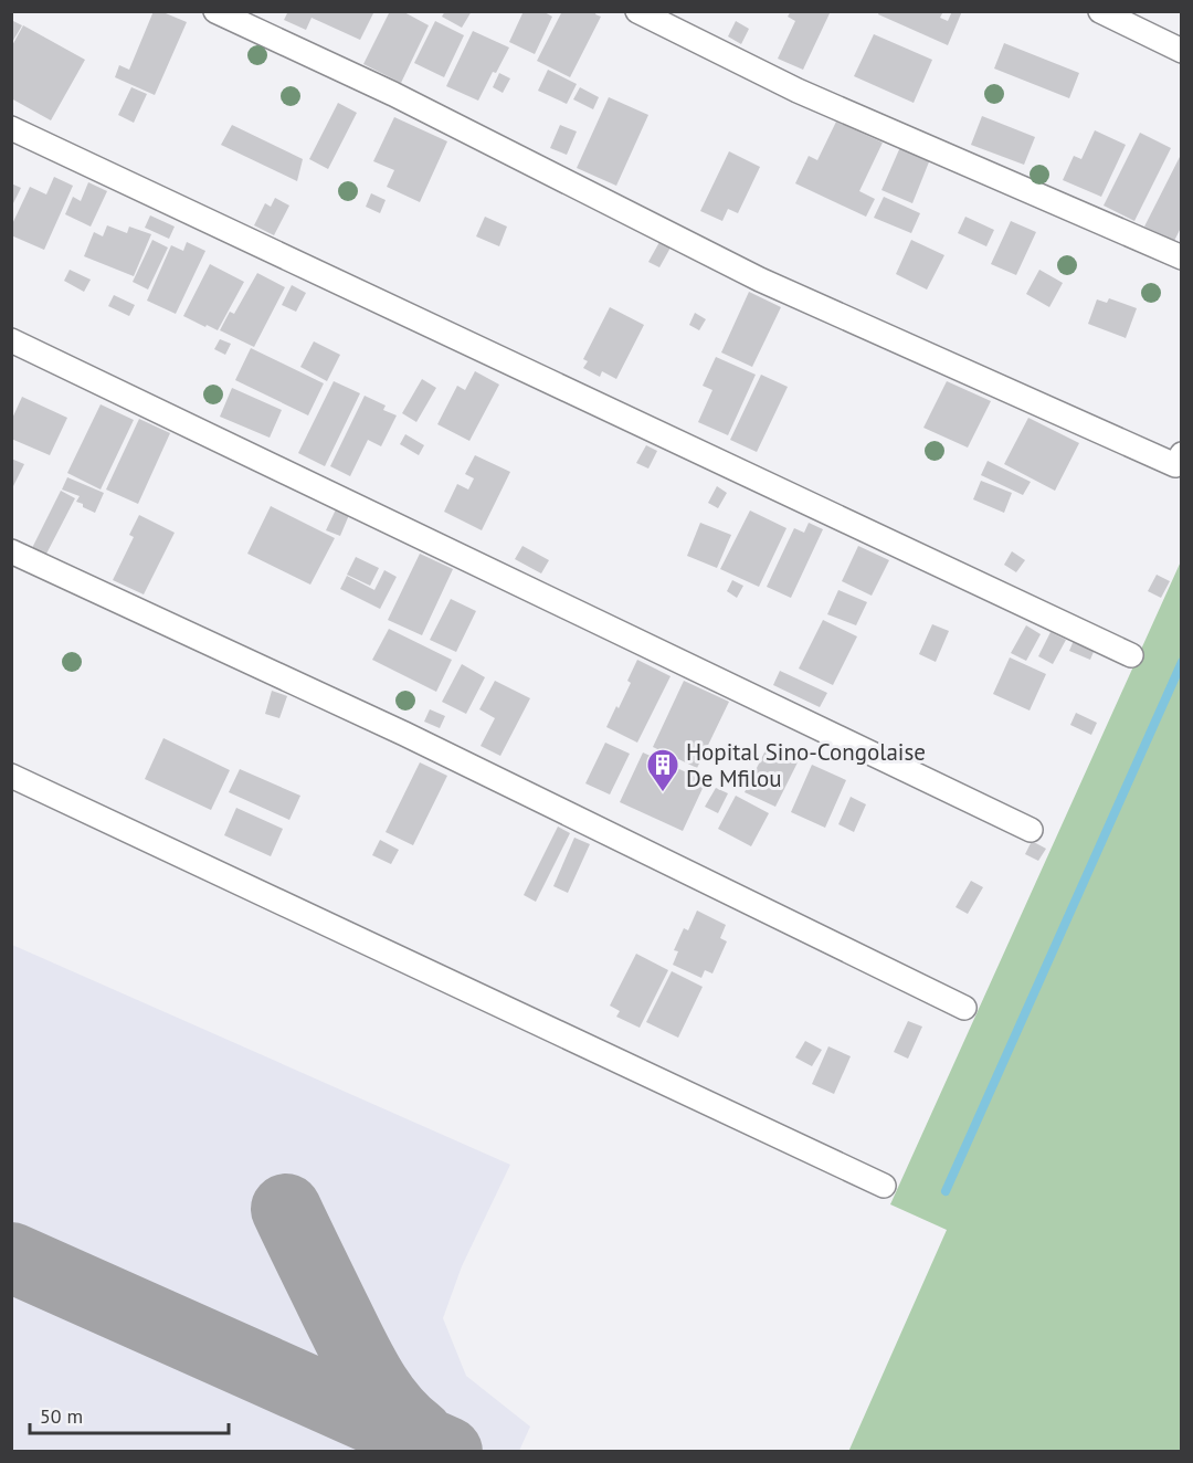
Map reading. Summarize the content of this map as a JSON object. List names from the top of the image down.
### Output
{
  "places": {
    "building": ["Hopital Sino-Congolaise De Mfilou"]
  },
  "scale_bar": "50 m"
}
